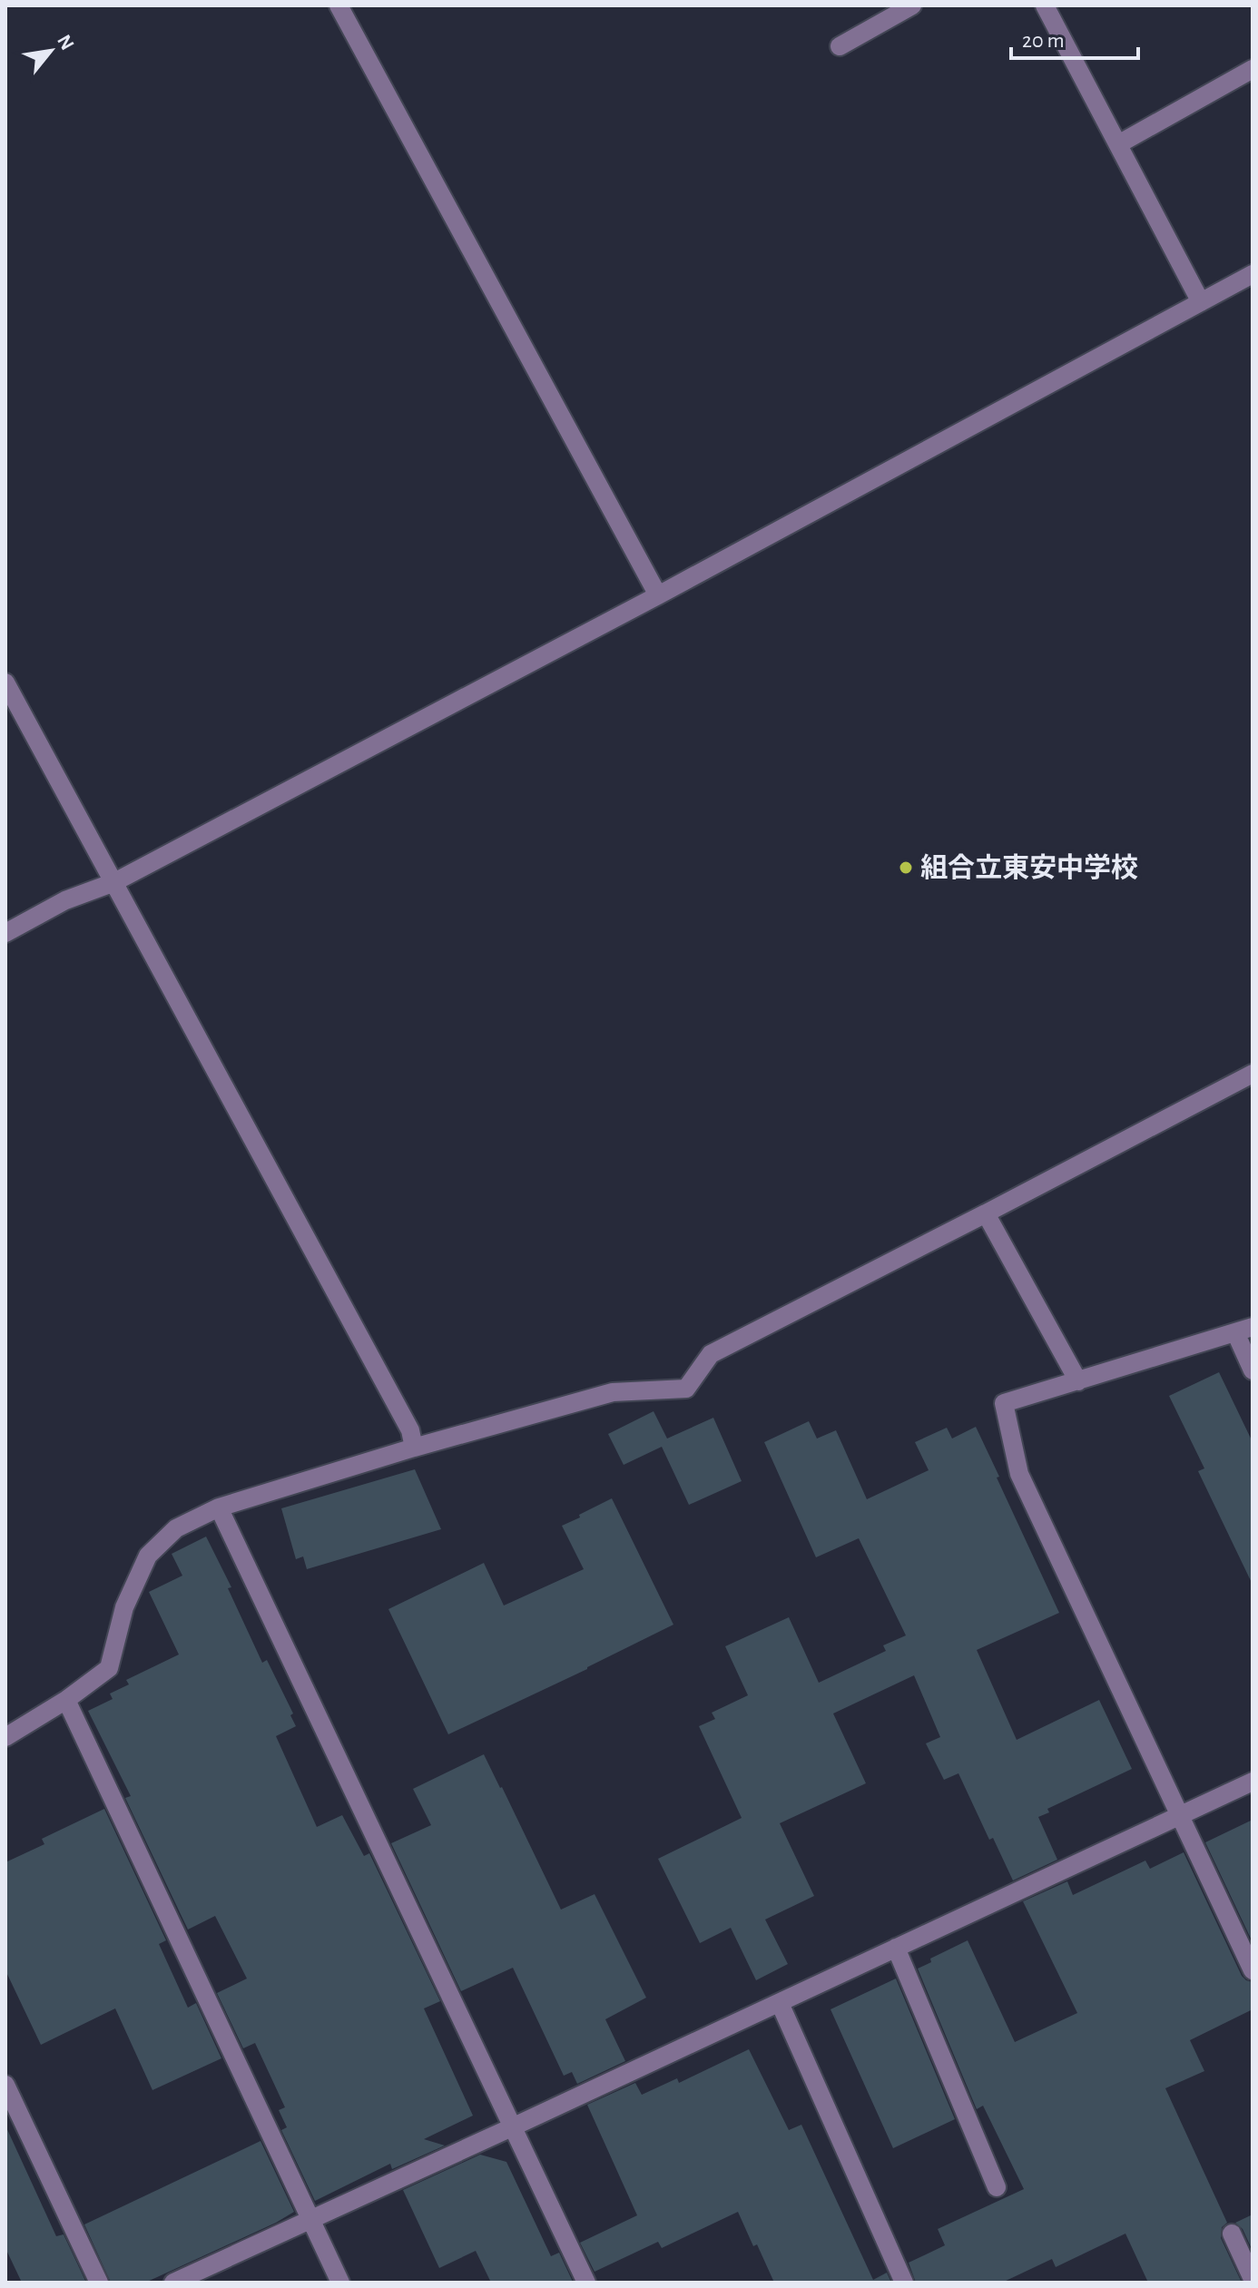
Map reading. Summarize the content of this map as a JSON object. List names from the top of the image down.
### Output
{
  "places": ["組合立東安中学校"],
  "scale_bar": "20 m",
  "north": "top right"
}
